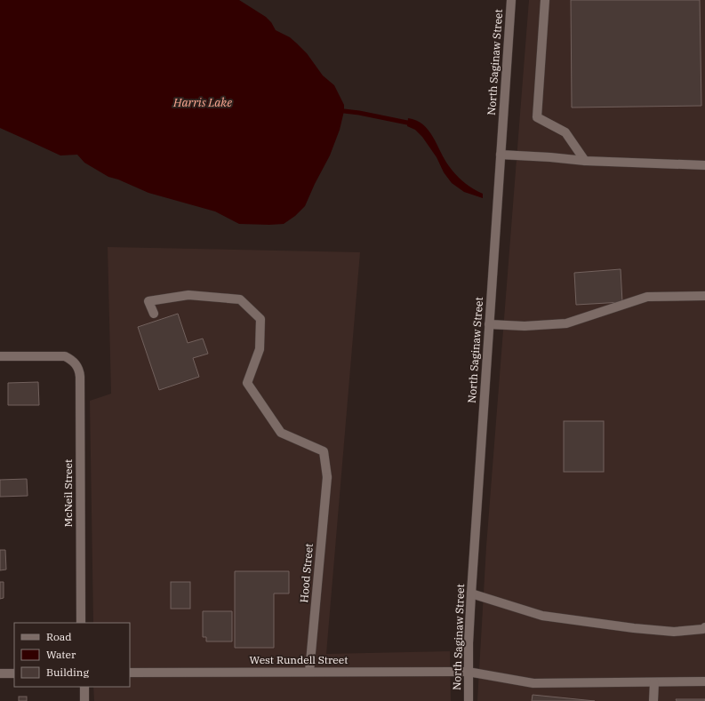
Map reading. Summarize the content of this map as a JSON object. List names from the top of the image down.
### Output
{
  "streets": {
    "street": [
      "North Saginaw Street",
      "McNeil Street",
      "Hood Street",
      "West Rundell Street"
    ]
  },
  "crossings": [
    ["North Saginaw Street", "West Rundell Street"],
    ["Hood Street", "West Rundell Street"]
  ],
  "water": ["Harris Lake"],
  "legend": ["Road", "Water", "Building"]
}
